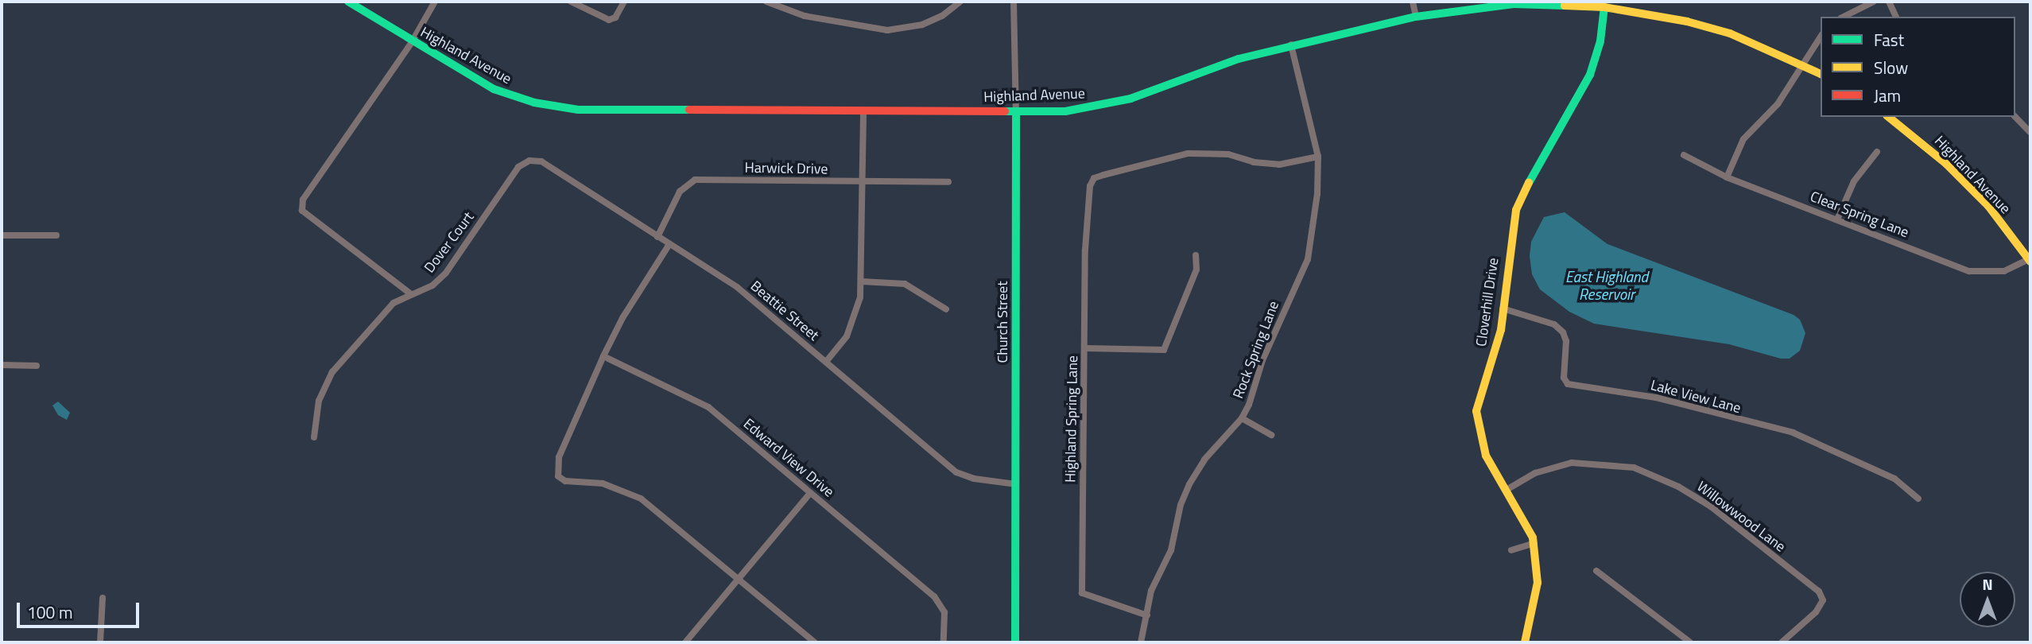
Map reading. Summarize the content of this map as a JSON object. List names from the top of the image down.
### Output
{
  "streets": {
    "main road": ["Highland Avenue", "Cloverhill Drive", "Church Street"],
    "street": [
      "Harwick Drive",
      "Clear Spring Lane",
      "Dover Court",
      "Beattie Street",
      "Rock Spring Lane",
      "Lake View Lane",
      "Highland Spring Lane",
      "Edward View Drive",
      "Willowwood Lane"
    ]
  },
  "crossings": [
    ["Highland Avenue", "Clear Spring Lane"],
    ["Highland Avenue", "Cloverhill Drive"],
    ["Highland Avenue", "Church Street"],
    ["Highland Avenue", "Rock Spring Lane"],
    ["Harwick Drive", "Beattie Street"],
    ["Dover Court", "Beattie Street"],
    ["Cloverhill Drive", "Lake View Lane"],
    ["Cloverhill Drive", "Willowwood Lane"],
    ["Beattie Street", "Church Street"],
    ["Rock Spring Lane", "Highland Spring Lane"]
  ],
  "water": ["East Highland Reservoir"],
  "legend": ["Fast", "Slow", "Jam"],
  "scale_bar": "100 m",
  "north": "top"
}
